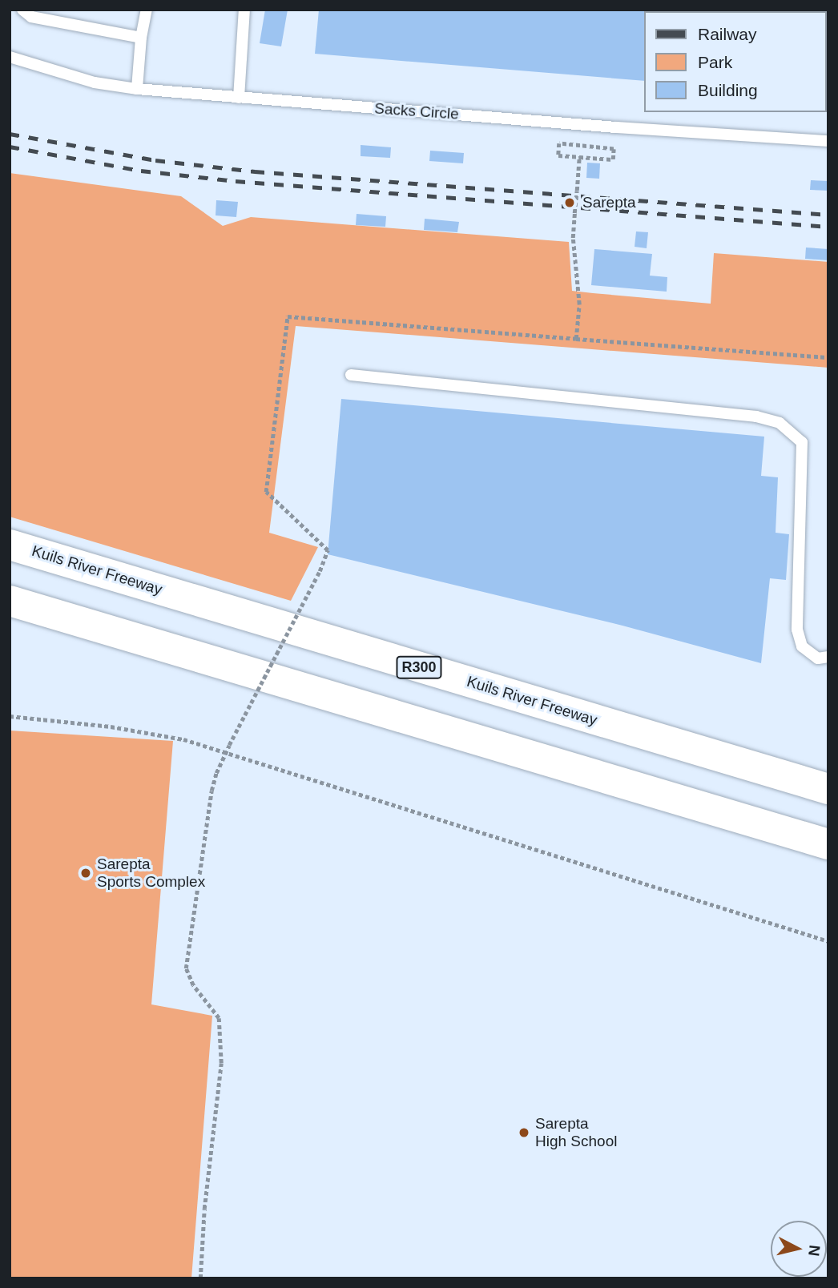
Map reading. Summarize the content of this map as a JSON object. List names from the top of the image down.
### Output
{
  "streets": {
    "highway": ["Kuils River Freeway", "R300"],
    "lane": ["Sacks Circle"]
  },
  "places": ["Sarepta", "Sarepta Sports Complex", "Sarepta High School"],
  "legend": ["Railway", "Park", "Building"],
  "north": "right"
}
